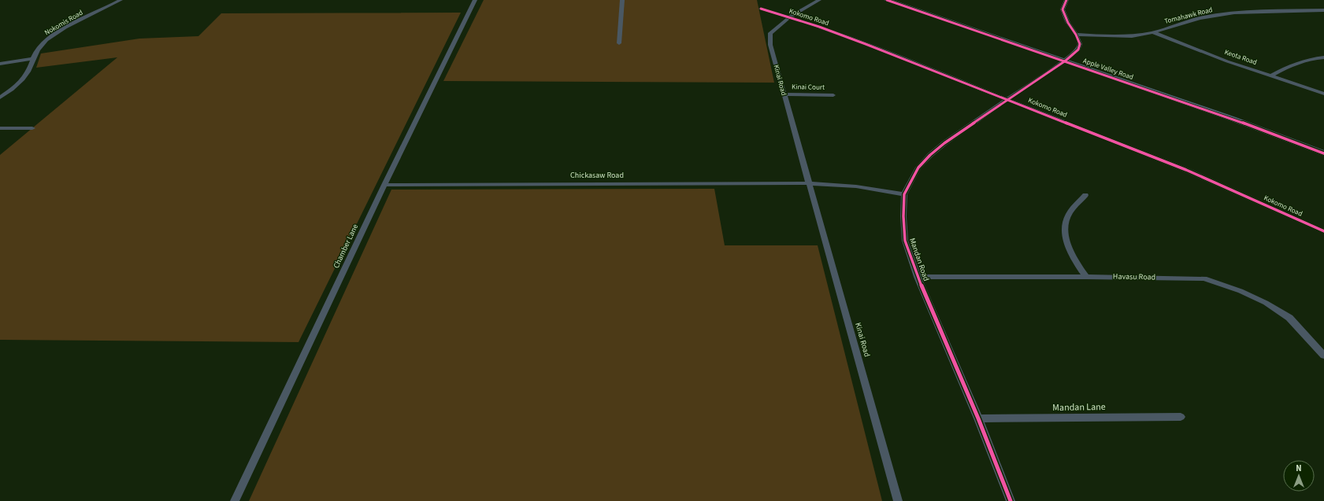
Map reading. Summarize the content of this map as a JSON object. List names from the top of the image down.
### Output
{
  "streets": {
    "main road": ["Apple Valley Road"],
    "street": [
      "Tomahawk Road",
      "Kokomo Road",
      "Nokomis Road",
      "Keota Road",
      "Kinai Road",
      "Kinai Court",
      "Chickasaw Road",
      "Chamber Lane",
      "Mandan Road",
      "Havasu Road",
      "Mandan Lane"
    ]
  },
  "crossings": [
    ["Tomahawk Road", "Keota Road"],
    ["Tomahawk Road", "Mandan Road"],
    ["Kokomo Road", "Kinai Road"],
    ["Kokomo Road", "Mandan Road"],
    ["Apple Valley Road", "Mandan Road"],
    ["Kinai Road", "Kinai Court"],
    ["Kinai Road", "Chickasaw Road"],
    ["Chickasaw Road", "Chamber Lane"],
    ["Mandan Road", "Havasu Road"],
    ["Mandan Road", "Mandan Lane"]
  ],
  "north": "top"
}
